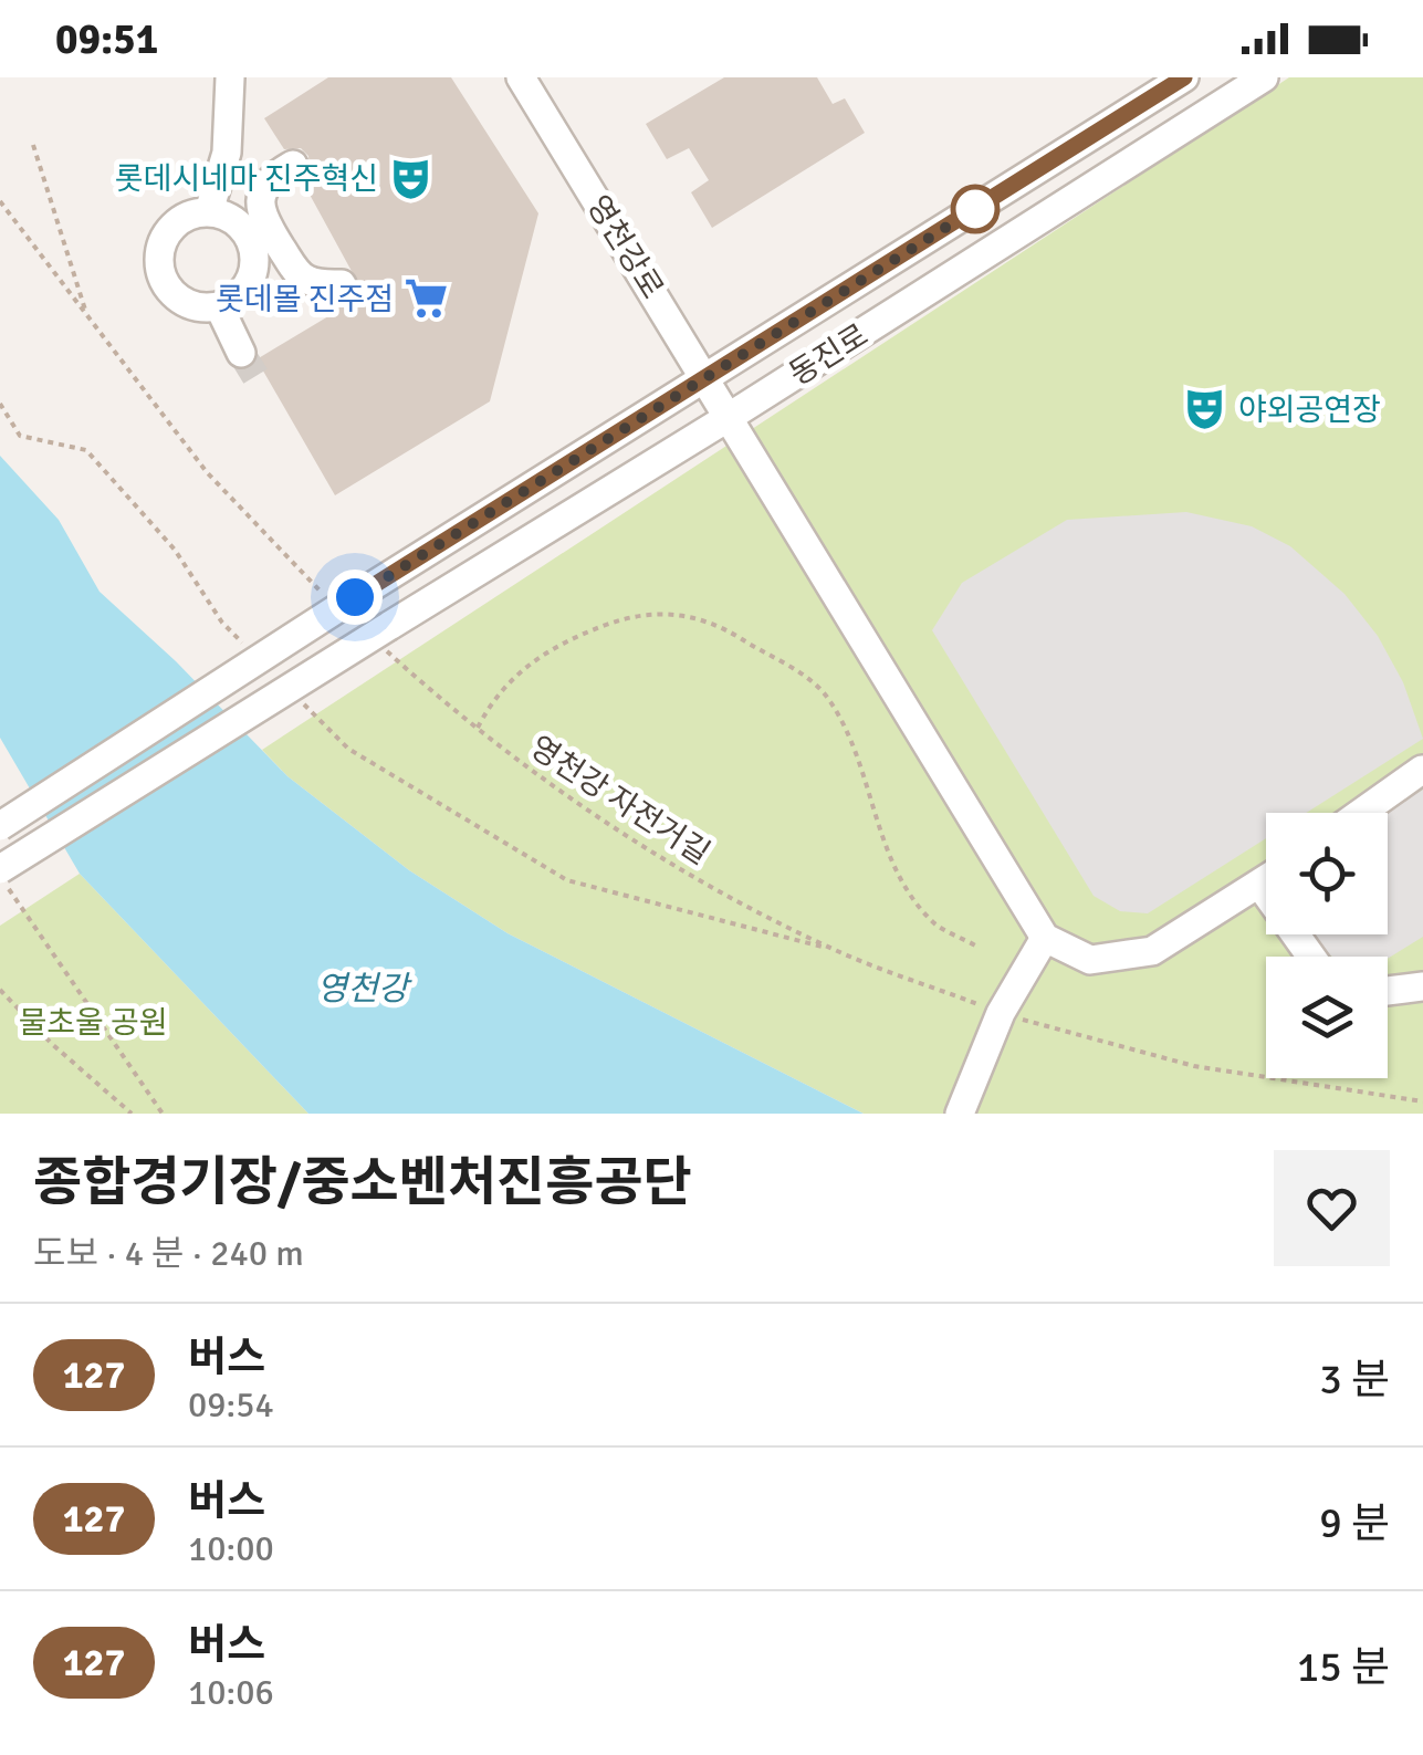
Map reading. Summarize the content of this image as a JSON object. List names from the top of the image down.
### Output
{
  "streets": {
    "street": ["영천강로", "동진로"],
    "path": ["영천강 자전거길"]
  },
  "crossings": [
    ["영천강로", "동진로"],
    ["동진로", "영천강 자전거길"]
  ],
  "water": ["영천강"],
  "parks": ["물초울 공원"],
  "places": {
    "theatre": ["롯데시네마 진주혁신", "야외공연장"],
    "supermarket": ["롯데몰 진주점"]
  },
  "lines": ["bus line 127"],
  "page": {
    "status": "09:51",
    "heading": ["종합경기장/중소벤처진흥공단", "도보 · 4 분 · 240 m"],
    "list": [
      {
        "mark": "127",
        "name": "버스",
        "note": "09:54",
        "value": "3 분"
      },
      {
        "mark": "127",
        "name": "버스",
        "note": "10:00",
        "value": "9 분"
      },
      {
        "mark": "127",
        "name": "버스",
        "note": "10:06",
        "value": "15 분"
      }
    ]
  }
}
